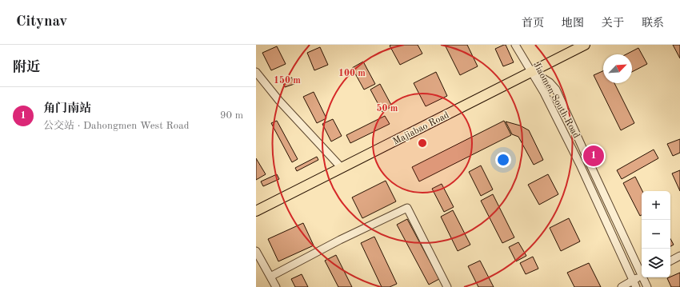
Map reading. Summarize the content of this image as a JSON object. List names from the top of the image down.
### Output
{
  "streets": {
    "main road": ["Majiabao Road"],
    "street": ["Jiaomen South Road"]
  },
  "crossings": [
    ["Jiaomen South Road", "Majiabao Road"]
  ],
  "north": "top right",
  "page": {
    "header": "Citynav",
    "nav": [
      "首页",
      "地图",
      "关于",
      "联系"
    ],
    "heading": "附近",
    "list": [
      {
        "mark": "1",
        "name": "角门南站",
        "note": "公交站 · Dahongmen West Road",
        "value": "90 m"
      }
    ],
    "pins": "1",
    "map_buttons": ["+", "−"]
  },
  "rings": ["100 m", "150 m", "50 m"]
}
